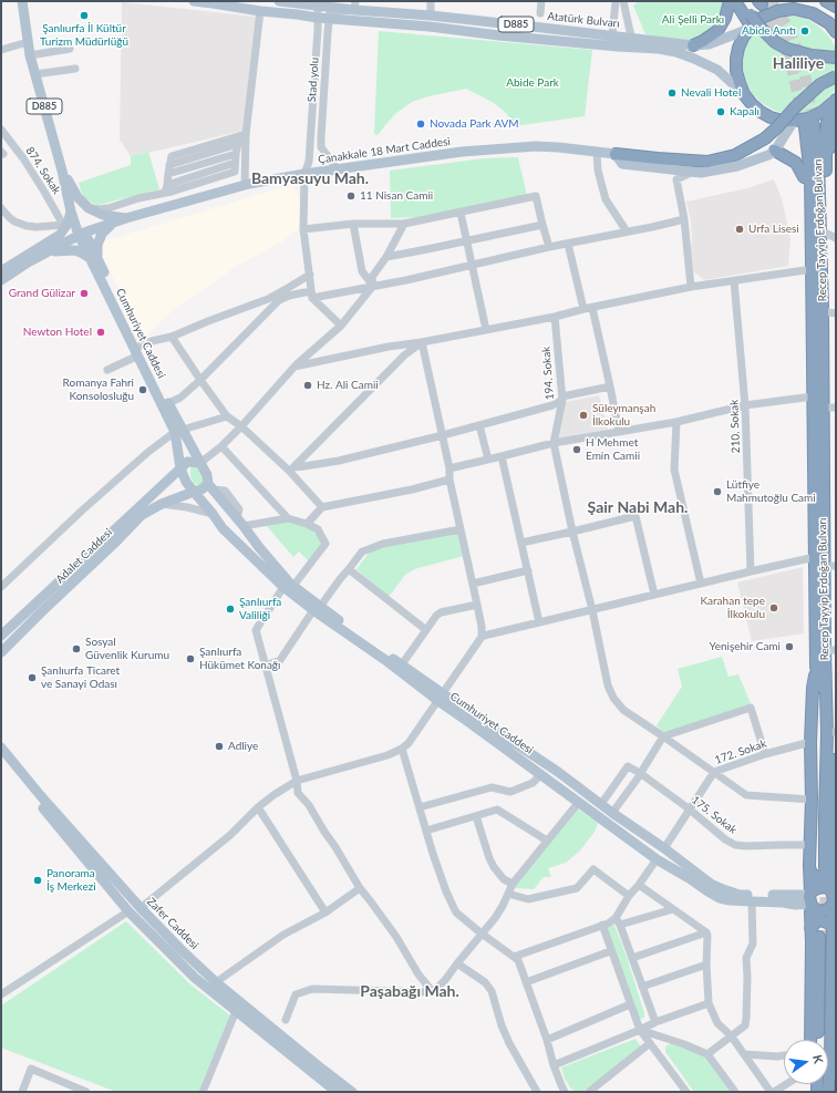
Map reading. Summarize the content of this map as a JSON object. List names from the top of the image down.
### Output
{
  "streets": {
    "highway": ["D885", "Recep Tayyip Erdoğan Bulvarı"],
    "main road": [
      "Atatürk Bulvarı",
      "Çanakkale 18 Mart Caddesi",
      "Cumhuriyet Caddesi",
      "Adalet Caddesi",
      "Zafer Caddesi"
    ],
    "street": [
      "Stad yolu",
      "874. Sokak",
      "194. Sokak",
      "210. Sokak",
      "172. Sokak",
      "175. Sokak"
    ]
  },
  "crossings": [
    ["Atatürk Bulvarı", "D885"],
    ["D885", "Cumhuriyet Caddesi"],
    ["Stad yolu", "Çanakkale 18 Mart Caddesi"],
    ["Çanakkale 18 Mart Caddesi", "Cumhuriyet Caddesi"],
    ["Cumhuriyet Caddesi", "Adalet Caddesi"],
    ["Cumhuriyet Caddesi", "172. Sokak"],
    ["194. Sokak", "172. Sokak"],
    ["172. Sokak", "175. Sokak"]
  ],
  "districts": [
    "Haliliye",
    "Bamyasuyu Mah.",
    "Şair Nabi Mah.",
    "Paşabağı Mah."
  ],
  "parks": ["Ali Şelli Parkı", "Abide Park"],
  "places": [
    "Şanlıurfa İl Kültür Turizm Müdürlüğü",
    "Abide Anıtı",
    "Nevali Hotel",
    "Kapalı",
    "Novada Park AVM",
    "11 Nisan Camii",
    "Urfa Lisesi",
    "Grand Gülizar",
    "Newton Hotel",
    "Hz. Ali Camii",
    "Romanya Fahri Konsolosluğu",
    "Süleymanşah İlkokulu",
    "H Mehmet Emin Camii",
    "Lütfiye Mahmutoğlu Cami",
    "Karahan tepe İlkokulu",
    "Şanlıurfa Valiliği",
    "Yenişehir Cami",
    "Sosyal Güvenlik Kurumu",
    "Şanlıurfa Hükümet Konağı",
    "Şanlıurfa Ticaret ve Sanayi Odası",
    "Adliye",
    "Panorama İş Merkezi"
  ],
  "north": "right"
}
